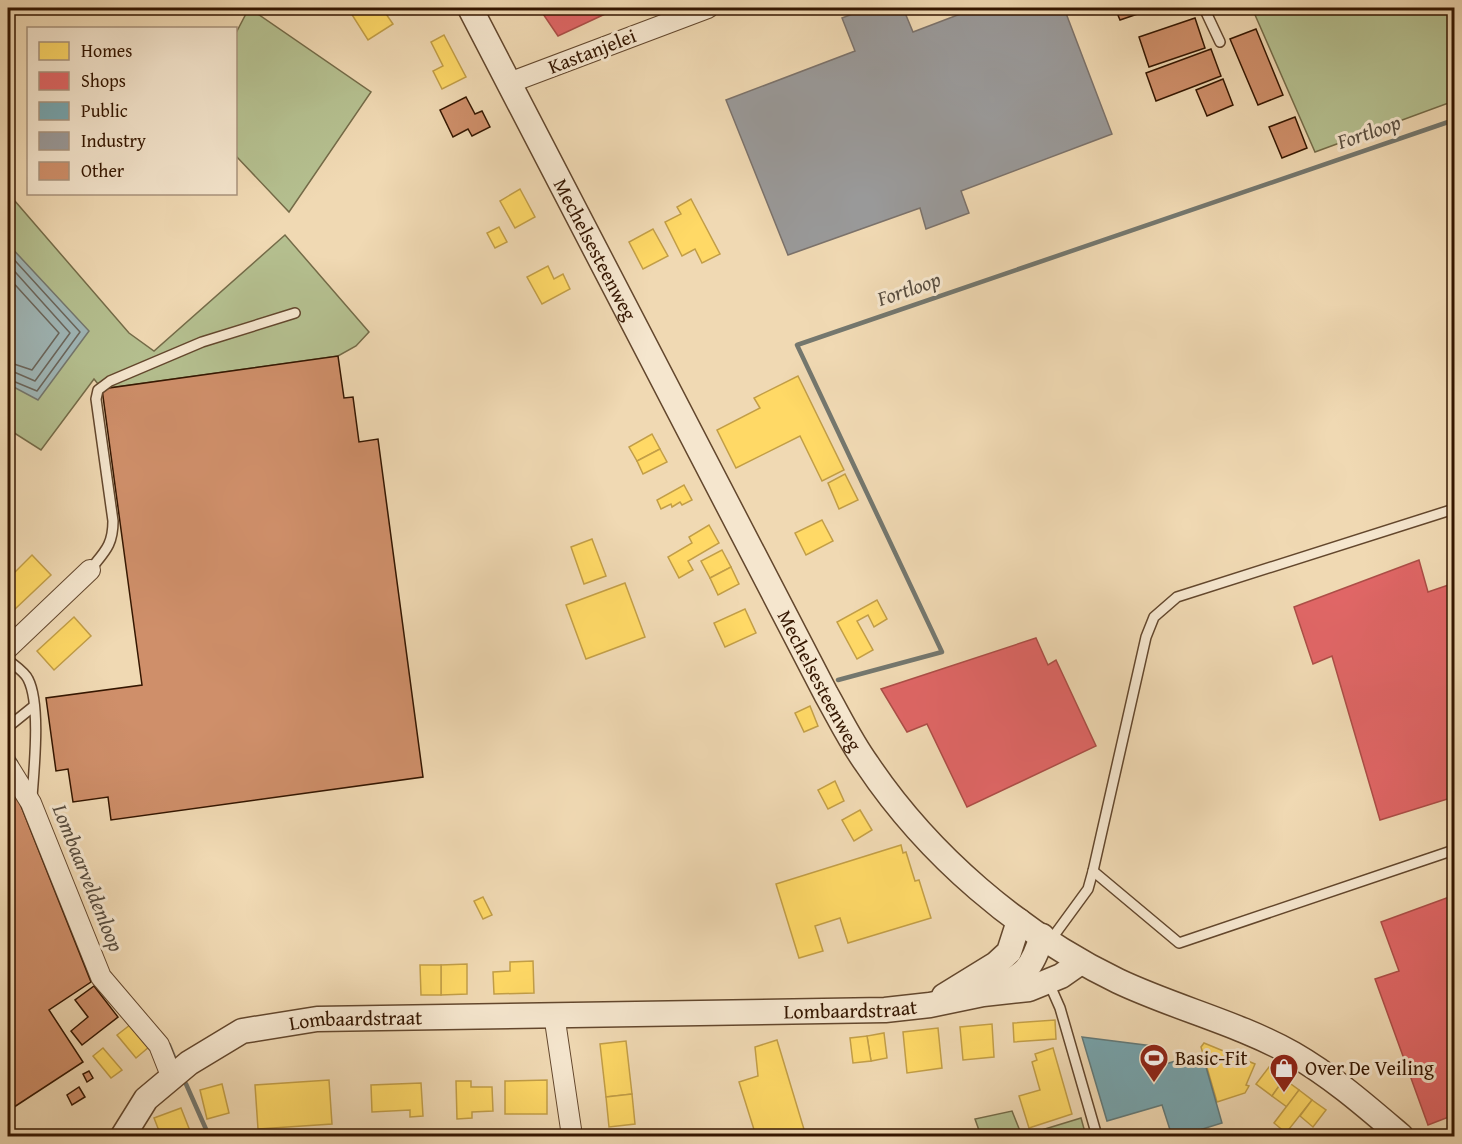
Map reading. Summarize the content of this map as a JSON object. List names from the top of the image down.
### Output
{
  "streets": {
    "street": ["Kastanjelei", "Mechelsesteenweg", "Lombaardstraat"]
  },
  "crossings": [
    ["Kastanjelei", "Mechelsesteenweg"],
    ["Mechelsesteenweg", "Lombaardstraat"]
  ],
  "water": ["Fortloop", "Lombaarveldenloop"],
  "places": {
    "sports": ["Basic-Fit"],
    "shop": ["Over De Veiling"]
  },
  "legend": [
    "Homes",
    "Shops",
    "Public",
    "Industry",
    "Other"
  ]
}
